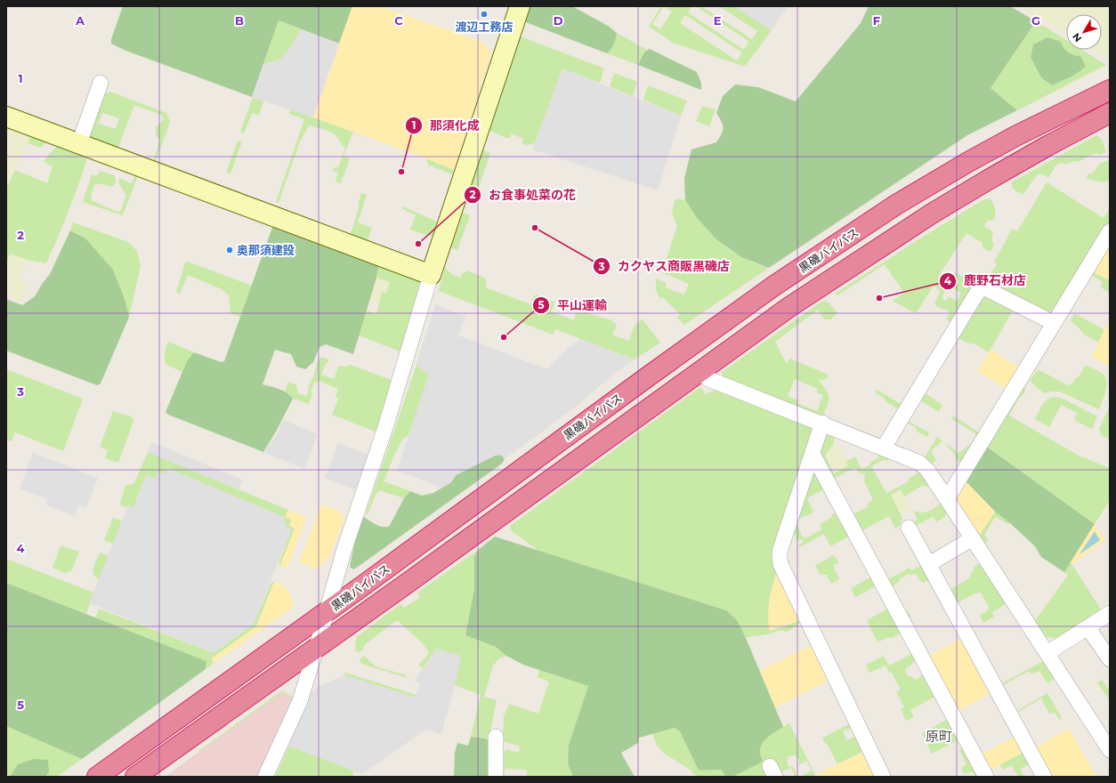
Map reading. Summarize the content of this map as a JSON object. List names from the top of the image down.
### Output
{
  "streets": {
    "highway": ["黒磯バイパス"]
  },
  "districts": ["原町"],
  "places": [
    "渡辺工務店",
    "那須化成",
    "カクヤス商販黒磯店",
    "お食事処菜の花",
    "奥那須建設",
    "鹿野石材店",
    "平山運輸"
  ],
  "north": "bottom left",
  "grid": {
    "columns": [
      "A",
      "B",
      "C",
      "D",
      "E",
      "F",
      "G"
    ],
    "rows": [
      "1",
      "2",
      "3",
      "4",
      "5"
    ]
  }
}
